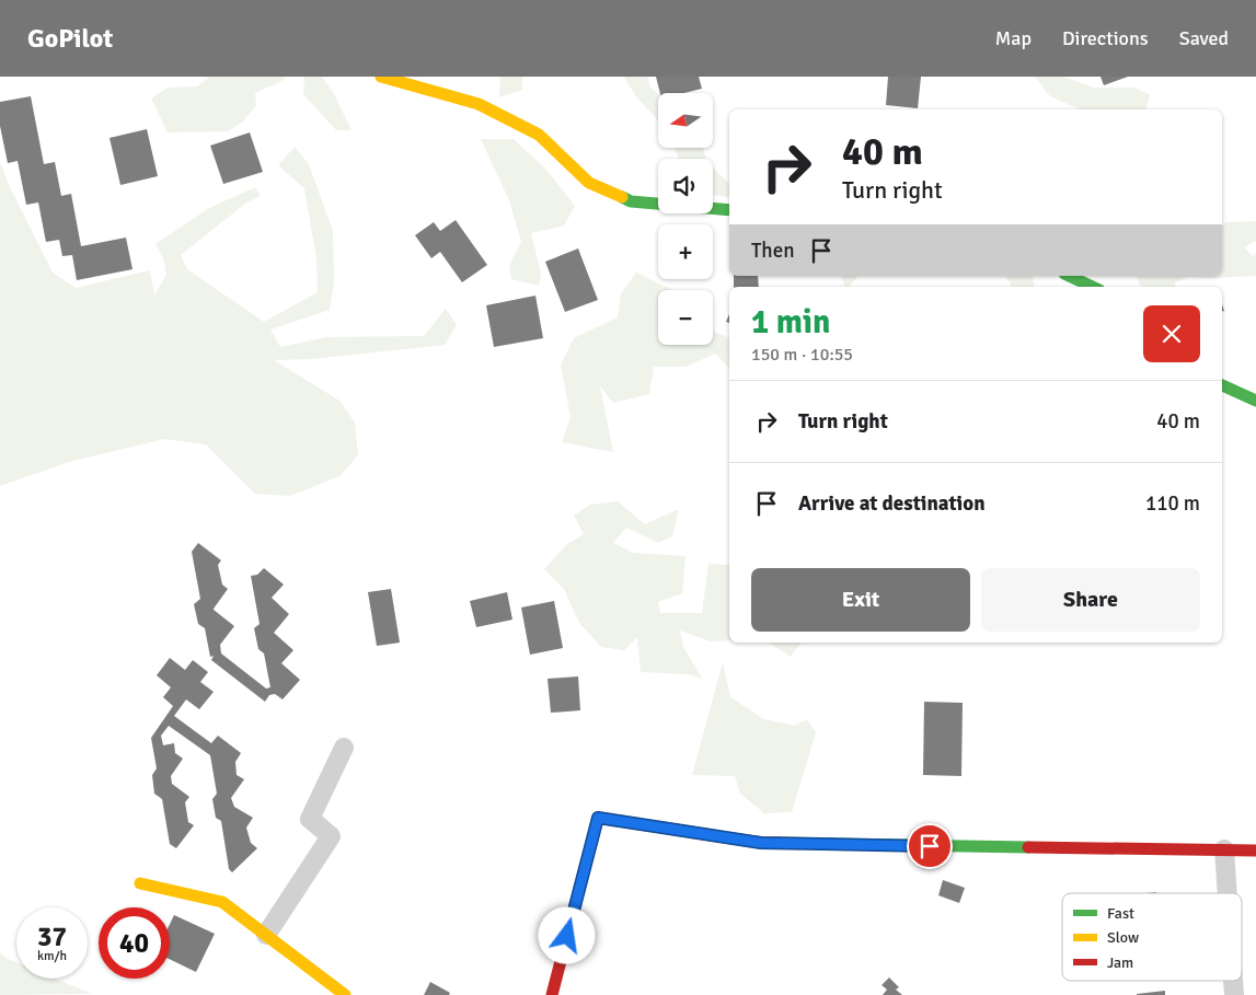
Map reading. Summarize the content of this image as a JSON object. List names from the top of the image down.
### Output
{
  "legend": ["Fast", "Slow", "Jam"],
  "north": "left",
  "page": {
    "header": "GoPilot",
    "nav": ["Map", "Directions", "Saved"],
    "map_buttons": ["+", "−"],
    "turn": ["40 m", "Turn right"],
    "then": "Then",
    "heading": ["1 min", "150 m · 10:55"],
    "list": [
      {
        "name": "Turn right",
        "value": "40 m"
      },
      {
        "name": "Arrive at destination",
        "value": "110 m"
      }
    ],
    "buttons": ["Exit", "Share"],
    "speed": "37 km/h",
    "limit": "40"
  }
}
